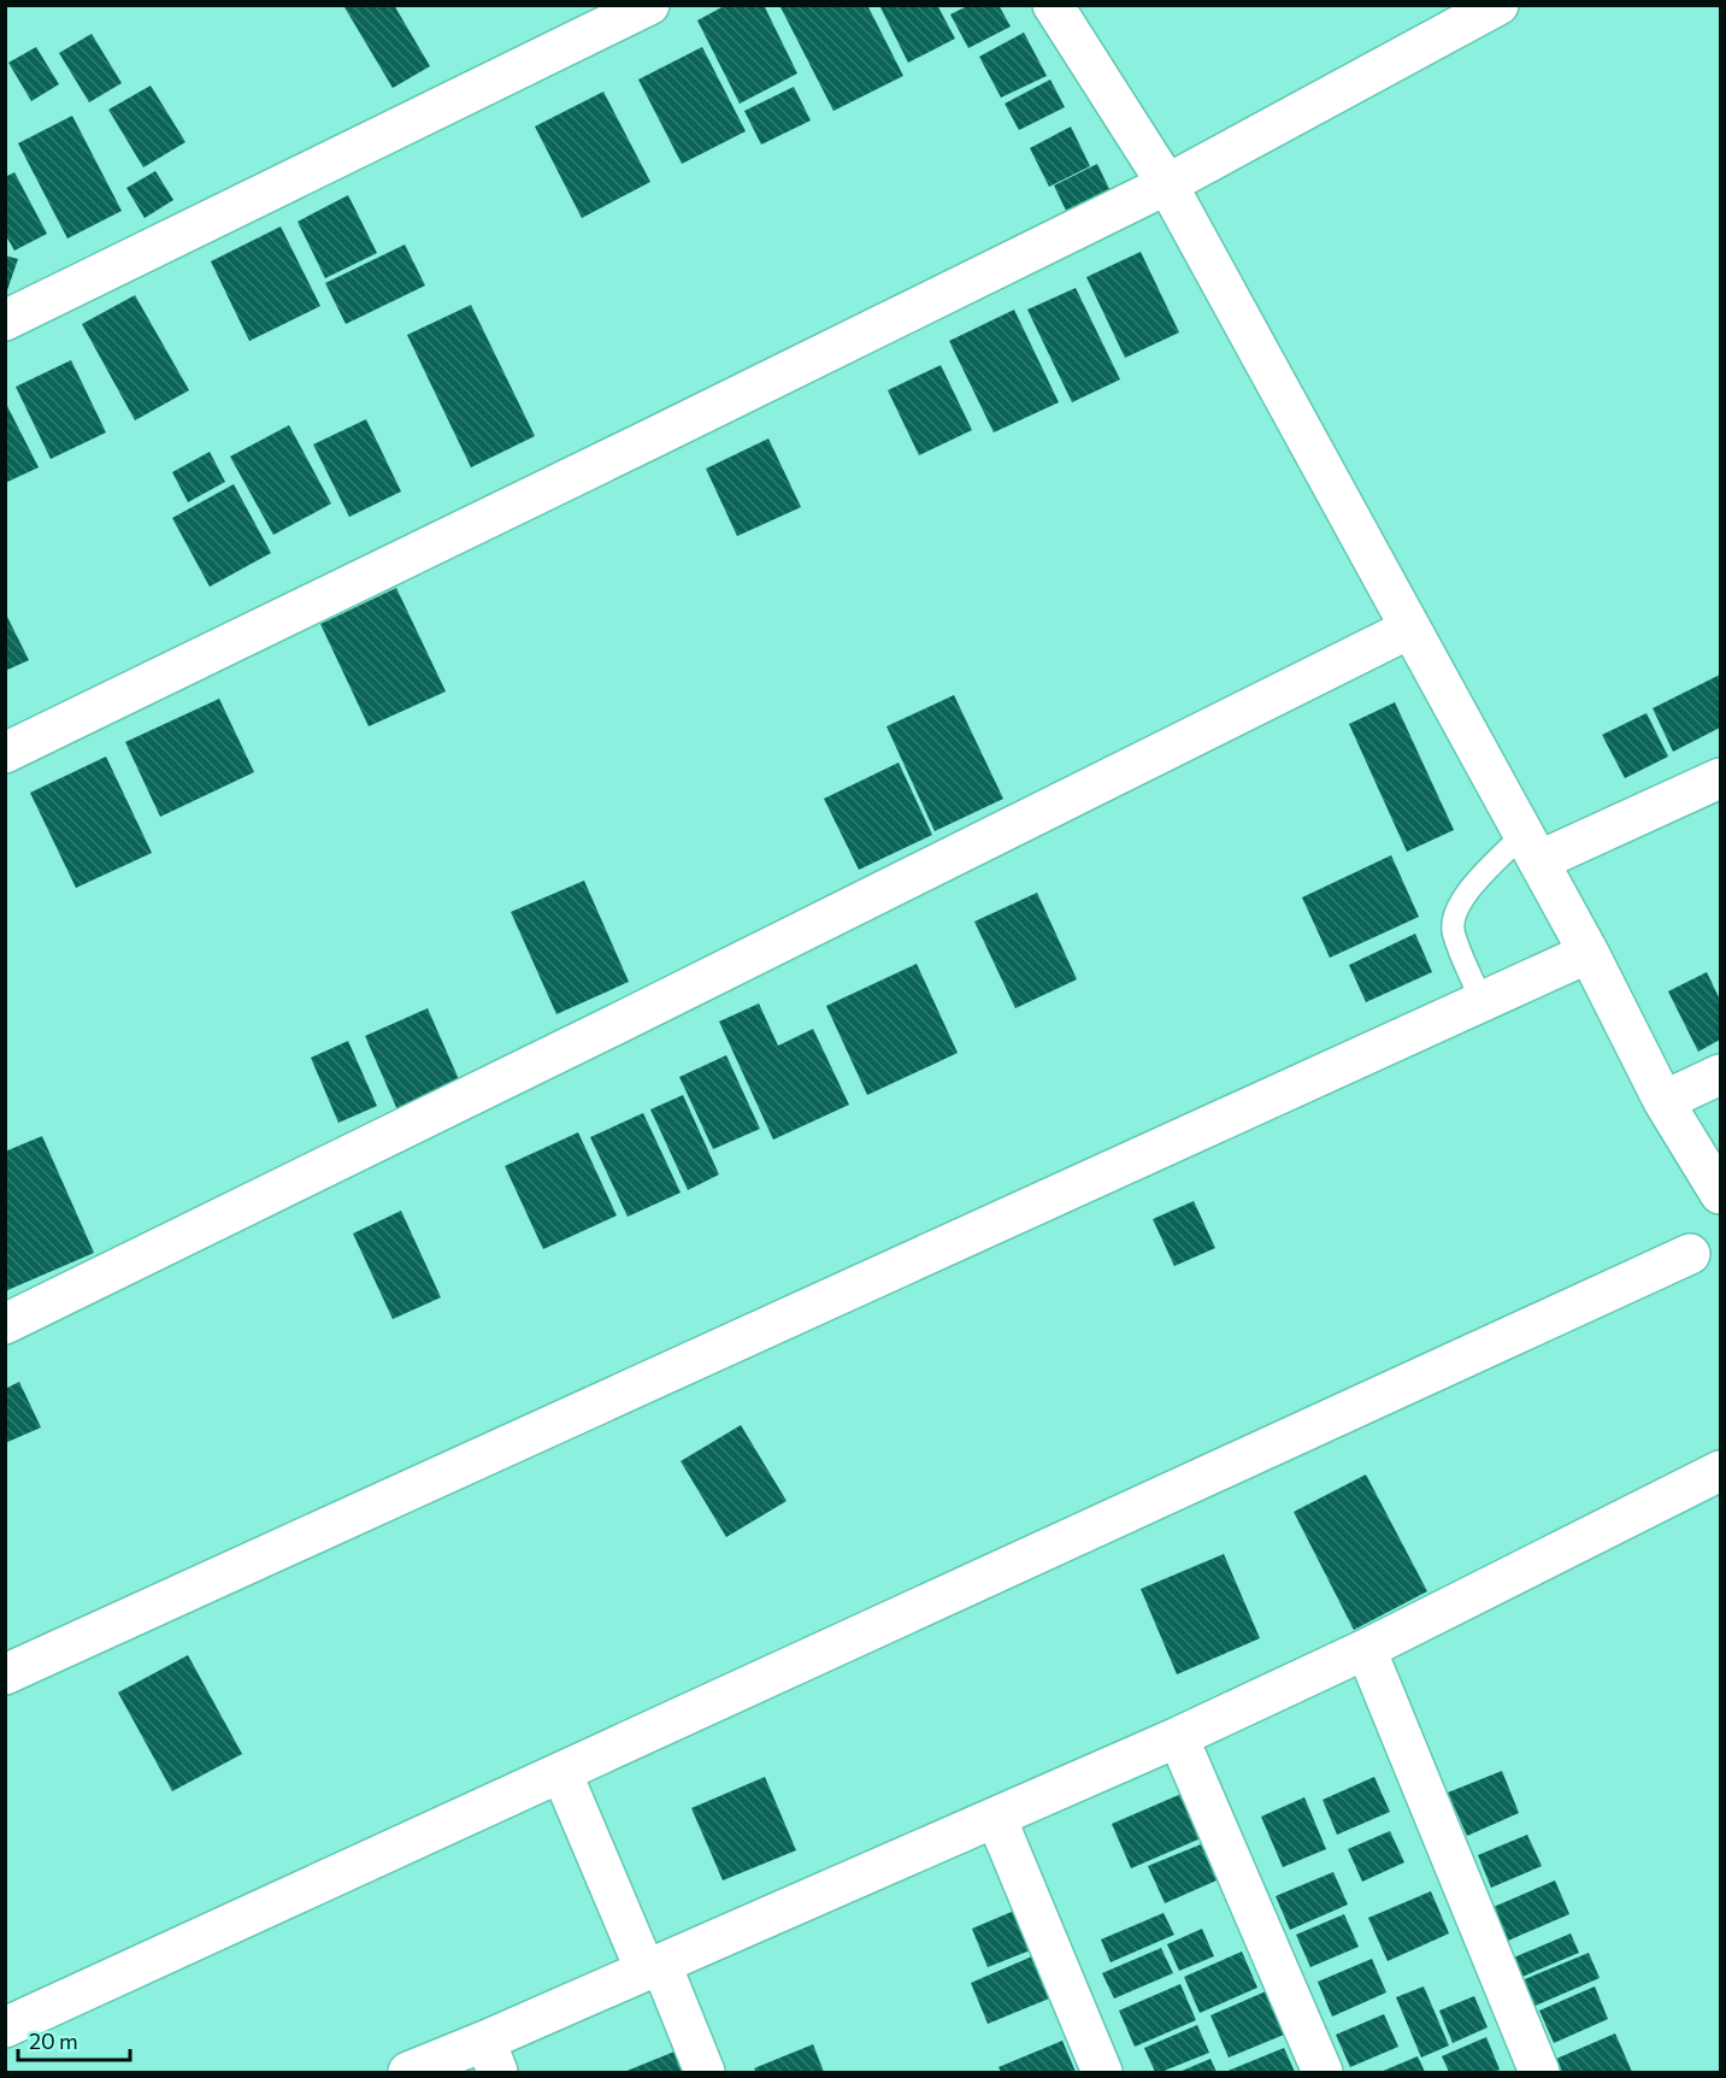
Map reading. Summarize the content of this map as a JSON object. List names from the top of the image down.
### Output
{
  "scale_bar": "20 m"
}
